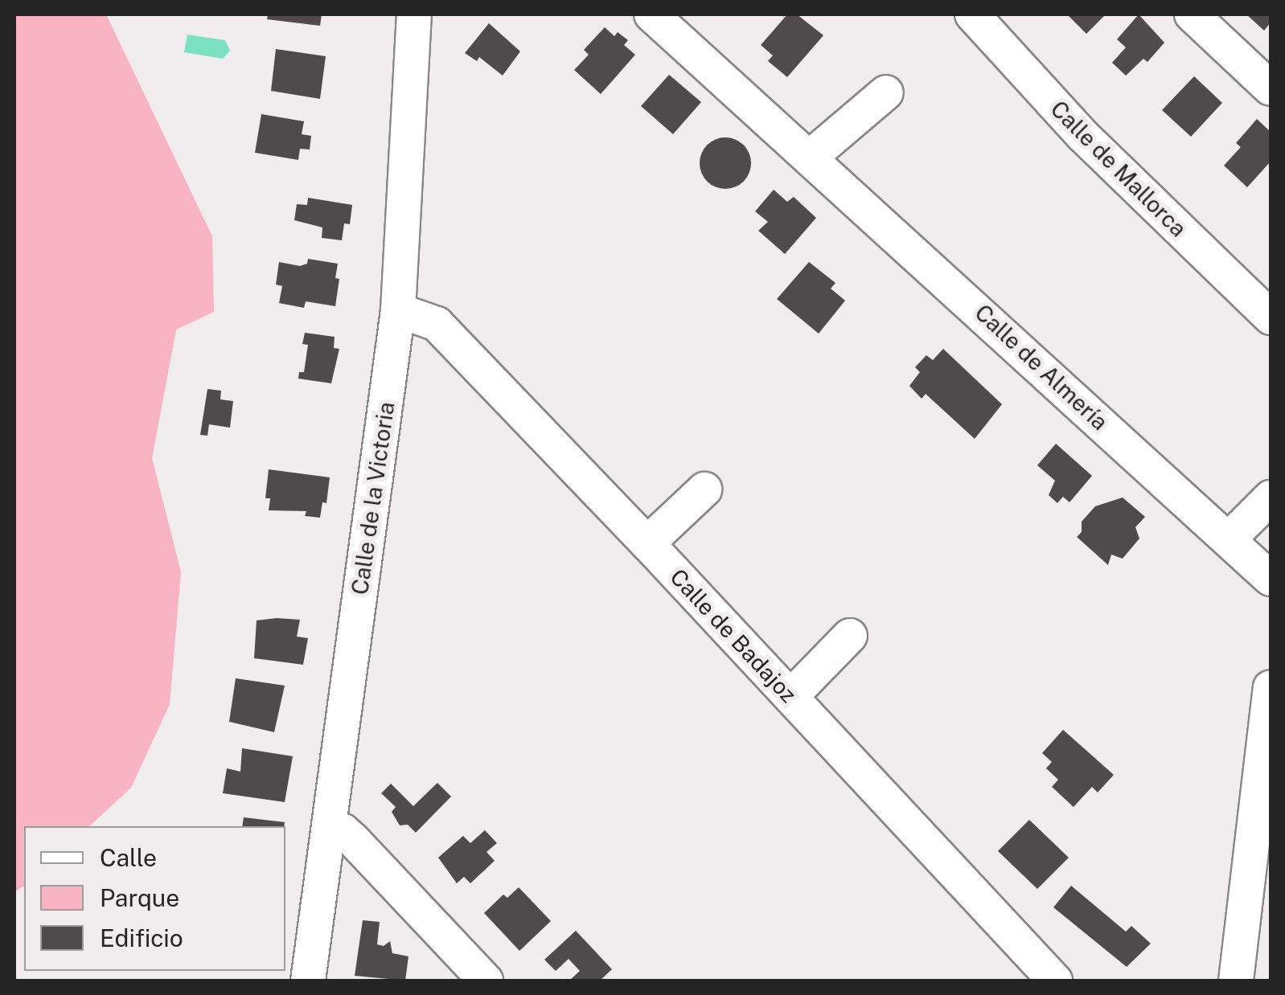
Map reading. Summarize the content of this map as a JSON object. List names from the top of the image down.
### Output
{
  "streets": {
    "street": [
      "Calle de Mallorca",
      "Calle de Almería",
      "Calle de la Victoria",
      "Calle de Badajoz"
    ]
  },
  "crossings": [
    ["Calle de la Victoria", "Calle de Badajoz"]
  ],
  "legend": ["Calle", "Parque", "Edificio"]
}
